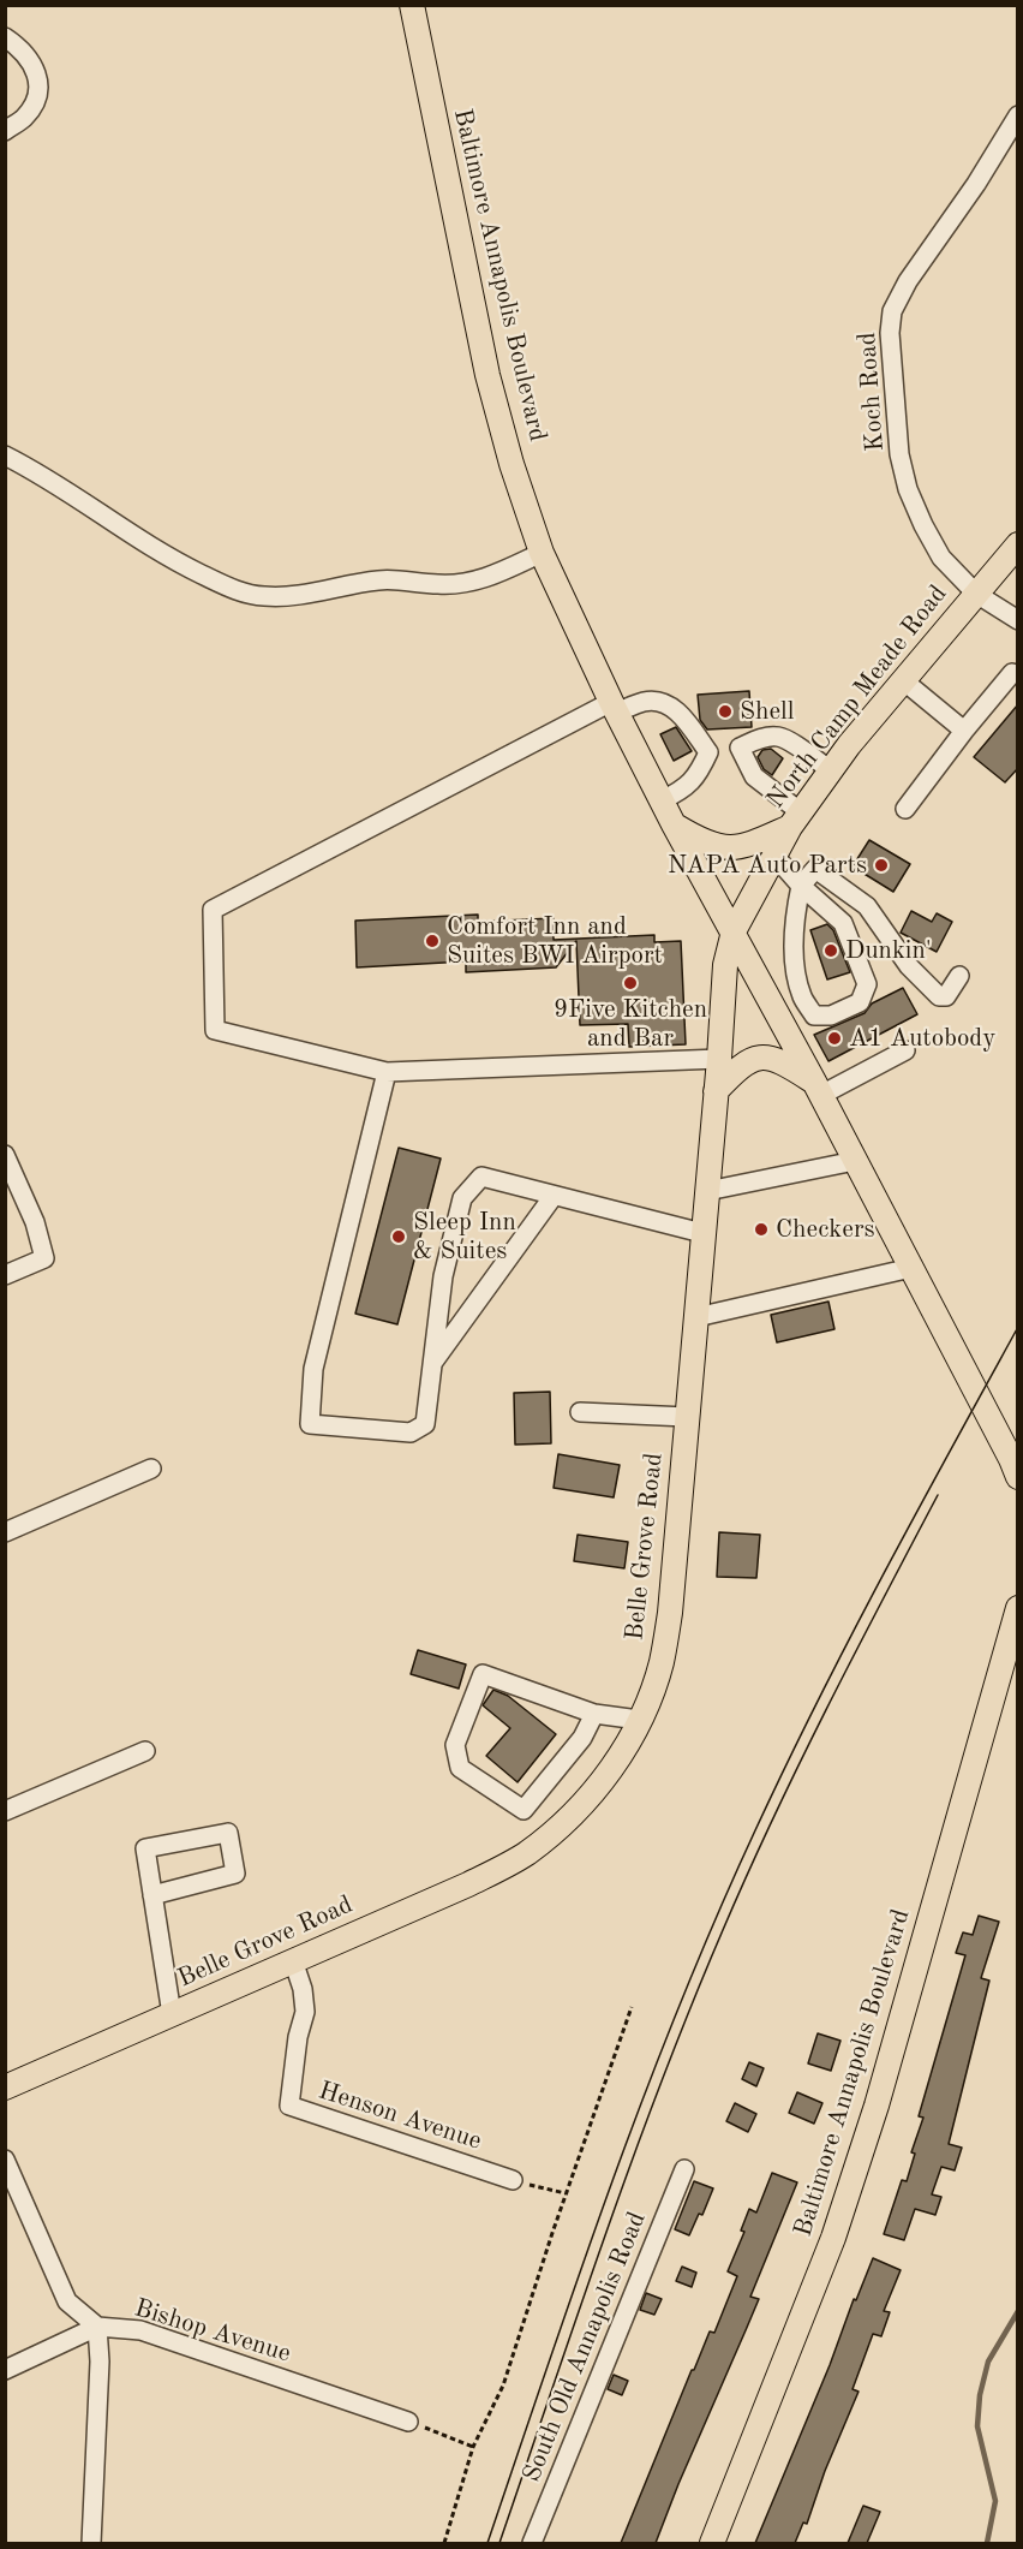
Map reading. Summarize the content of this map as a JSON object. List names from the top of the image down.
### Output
{
  "streets": {
    "main road": ["Baltimore Annapolis Boulevard", "North Camp Meade Road", "Belle Grove Road"],
    "street": [
      "Koch Road",
      "Henson Avenue",
      "Bishop Avenue",
      "South Old Annapolis Road"
    ]
  },
  "crossings": [
    ["Baltimore Annapolis Boulevard", "North Camp Meade Road"],
    ["Baltimore Annapolis Boulevard", "Belle Grove Road"],
    ["Koch Road", "North Camp Meade Road"],
    ["North Camp Meade Road", "Belle Grove Road"],
    ["Belle Grove Road", "Henson Avenue"]
  ],
  "places": [
    "Shell",
    "NAPA Auto Parts",
    "Comfort Inn and Suites BWI Airport",
    "Dunkin'",
    "9Five Kitchen and Bar",
    "A1 Autobody",
    "Checkers",
    "Sleep Inn & Suites"
  ]
}
